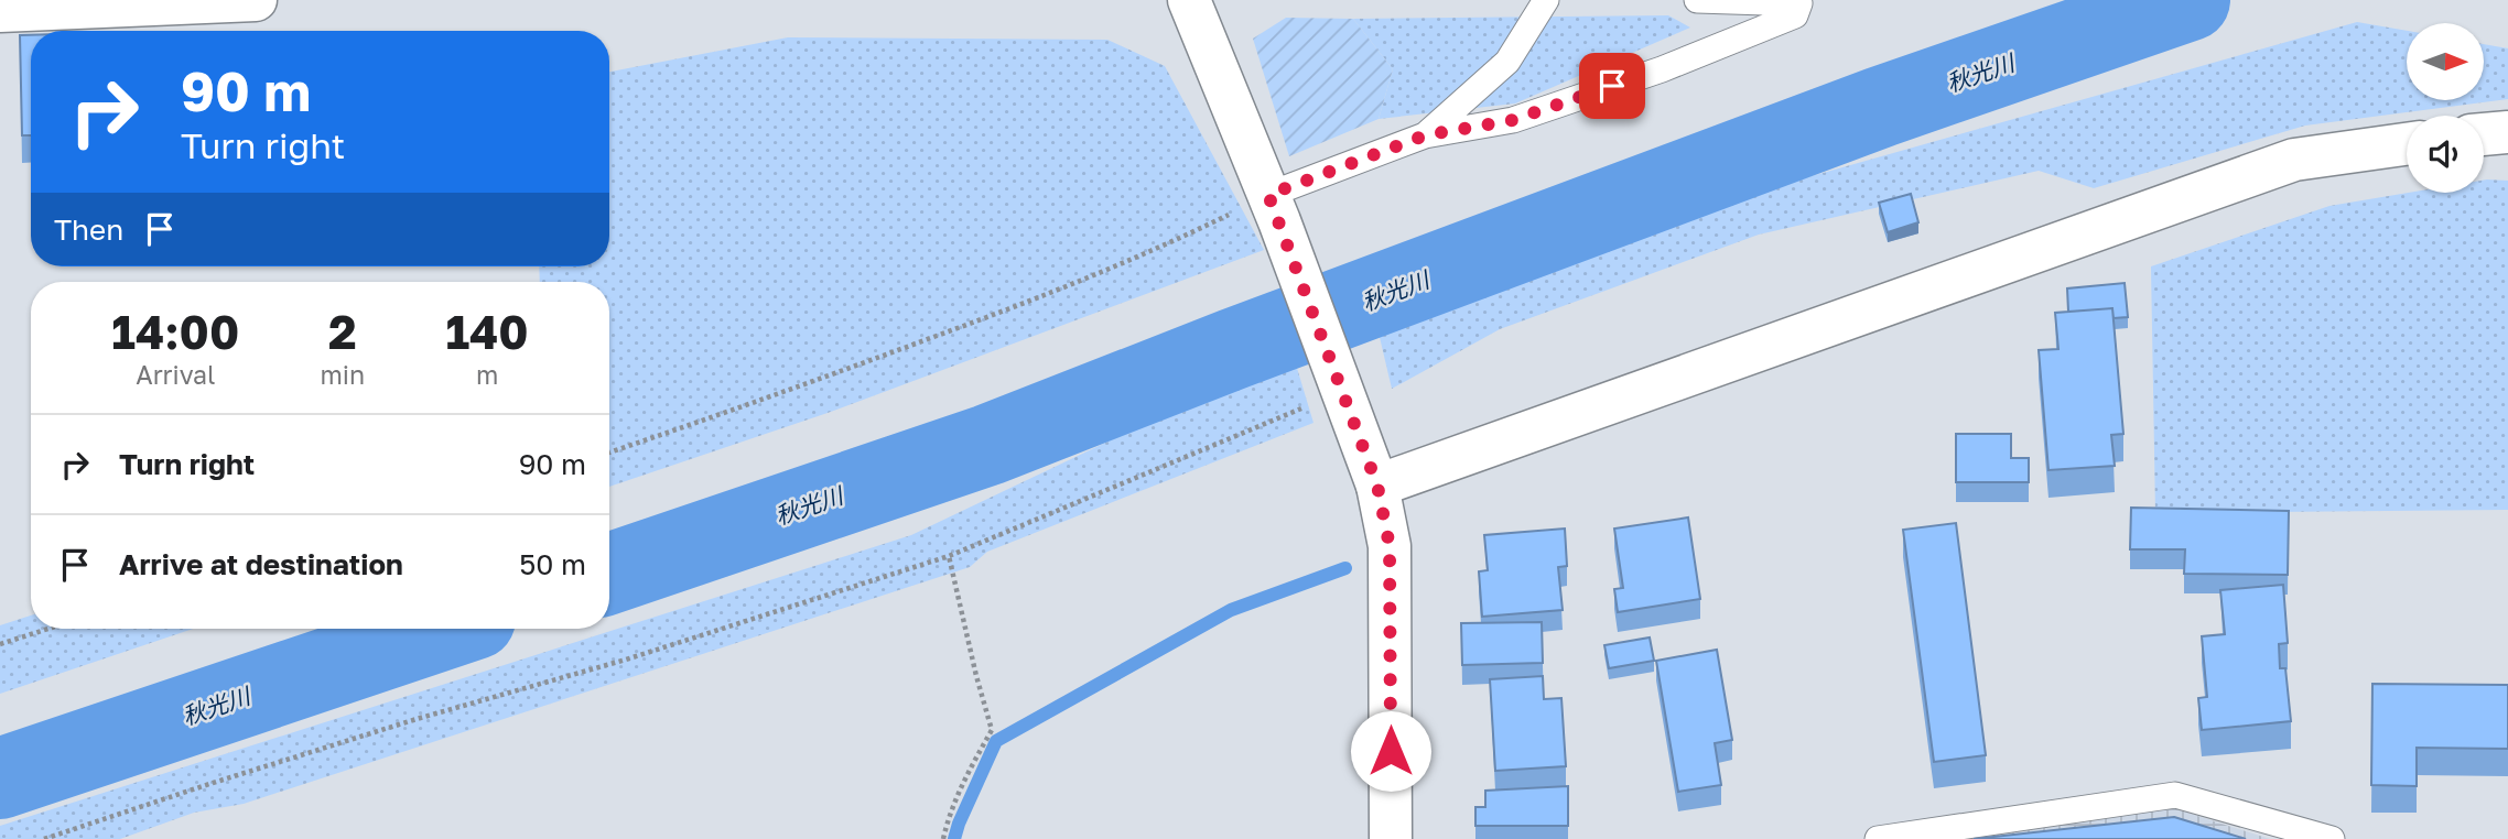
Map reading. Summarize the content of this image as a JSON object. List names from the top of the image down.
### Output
{
  "water": ["秋光川"],
  "north": "right",
  "page": {
    "turn": ["90 m", "Turn right"],
    "then": "Then",
    "eta": [
      "14:00",
      "Arrival",
      "2",
      "min",
      "140",
      "m"
    ],
    "list": [
      {
        "name": "Turn right",
        "value": "90 m"
      },
      {
        "name": "Arrive at destination",
        "value": "50 m"
      }
    ]
  }
}
